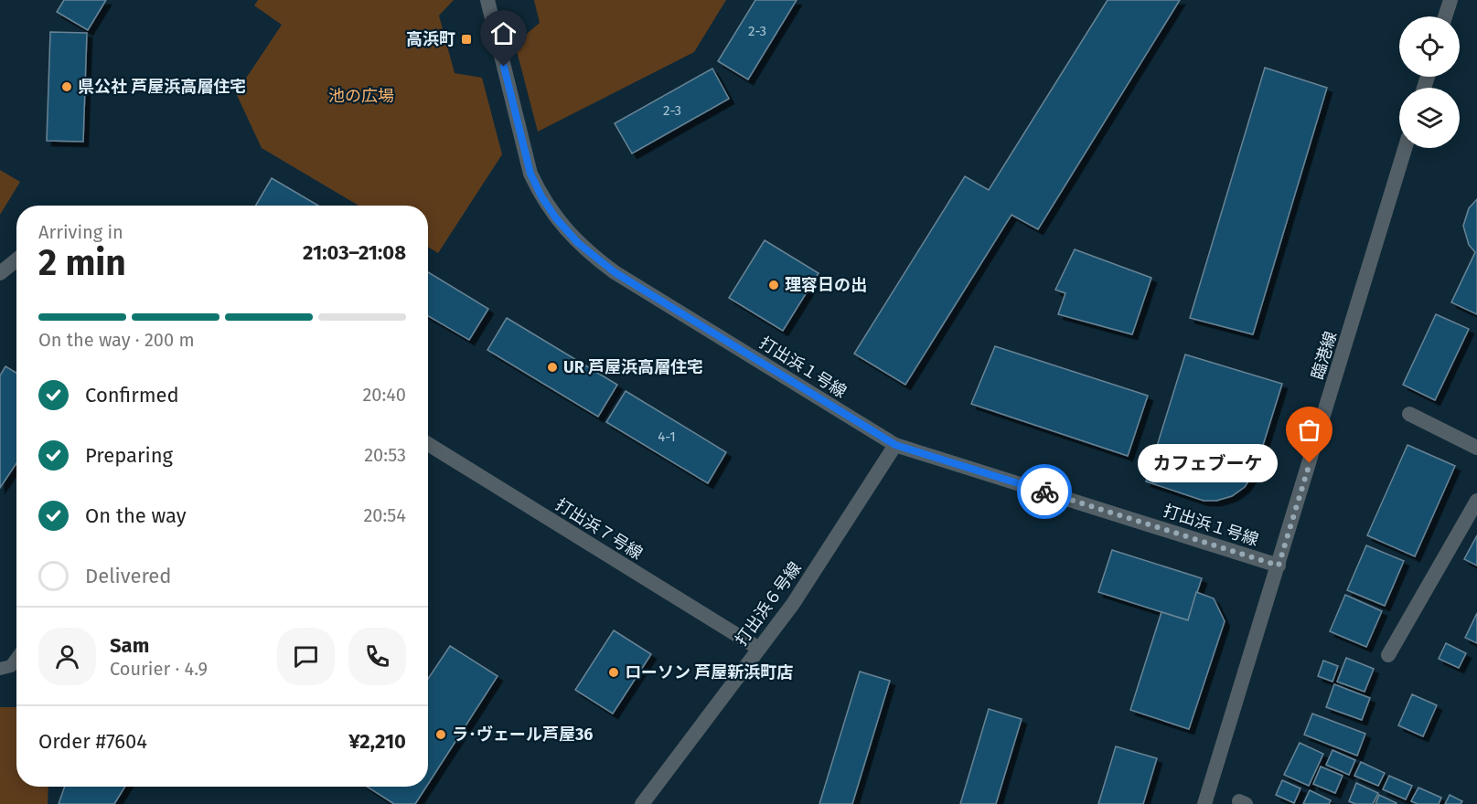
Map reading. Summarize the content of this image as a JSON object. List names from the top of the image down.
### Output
{
  "streets": {
    "street": [
      "臨港線",
      "打出浜１号線",
      "打出浜７号線",
      "打出浜６号線"
    ]
  },
  "crossings": [
    ["臨港線", "打出浜１号線"],
    ["打出浜１号線", "打出浜６号線"],
    ["打出浜７号線", "打出浜６号線"]
  ],
  "parks": ["池の広場"],
  "places": {
    "transit": ["高浜町"],
    "other": [
      "県公社 芦屋浜高層住宅",
      "理容日の出",
      "UR 芦屋浜高層住宅",
      "カフェブーケ",
      "ローソン 芦屋新浜町店",
      "ラ･ヴェール芦屋36"
    ]
  },
  "house_numbers": ["2-3", "2-3", "4-1"],
  "page": {
    "heading": ["2 min", "Arriving in", "21:03–21:08"],
    "panel": [
      "Sam",
      "Courier · 4.9",
      "Order #7604",
      "¥2,210"
    ],
    "bar": "On the way · 200 m",
    "list": [
      ["Confirmed", "20:40"],
      ["Preparing", "20:53"],
      ["On the way", "20:54"],
      "Delivered"
    ],
    "bubble": "カフェブーケ"
  }
}
